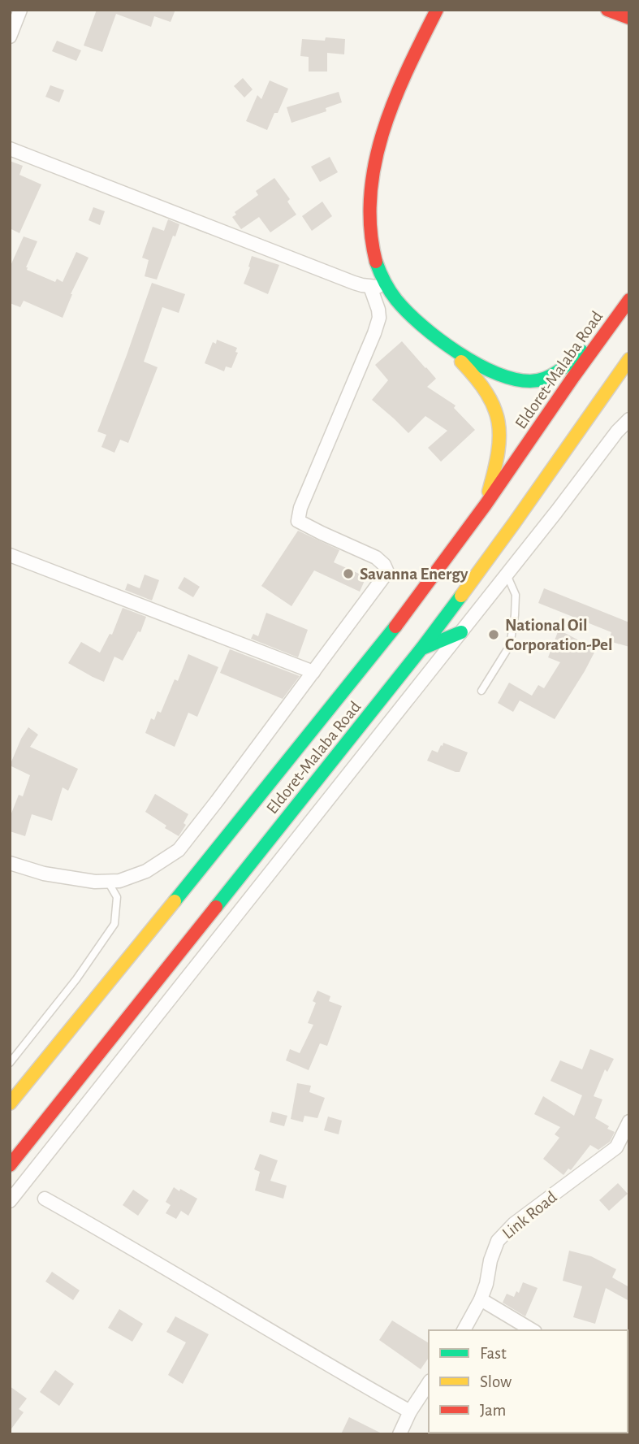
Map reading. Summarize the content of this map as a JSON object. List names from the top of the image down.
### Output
{
  "streets": {
    "highway": ["Eldoret-Malaba Road"],
    "street": ["Link Road"]
  },
  "places": ["Savanna Energy", "National Oil Corporation-Pel"],
  "legend": ["Fast", "Slow", "Jam"]
}
